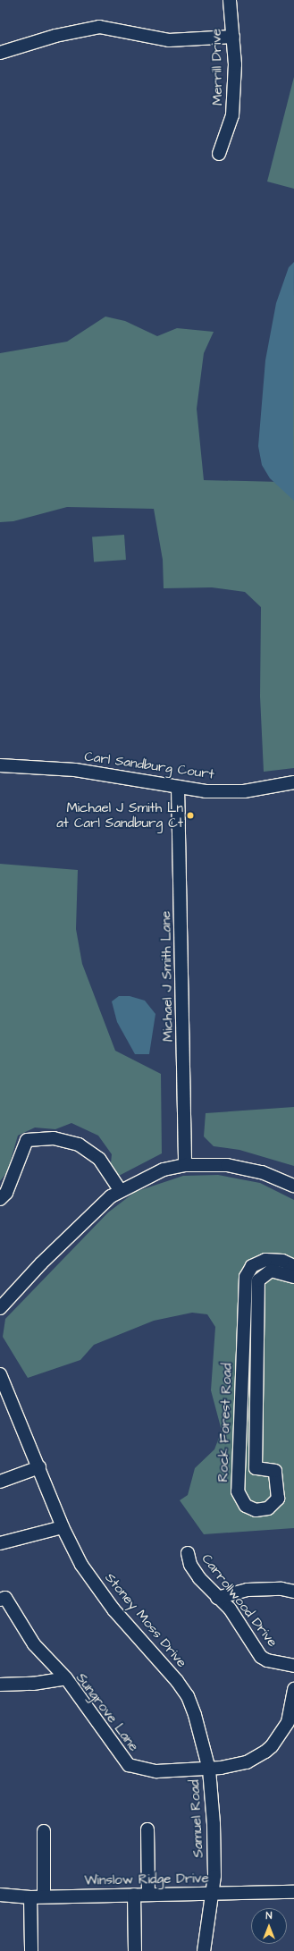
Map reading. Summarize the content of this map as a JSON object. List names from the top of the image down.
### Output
{
  "streets": {
    "street": [
      "Merrill Drive",
      "Carl Sandburg Court",
      "Michael J Smith Lane",
      "Rock Forest Road",
      "Carrollwood Drive",
      "Stoney Moss Drive",
      "Sungrove Lane",
      "Samuel Road",
      "Winslow Ridge Drive"
    ]
  },
  "crossings": [
    ["Carl Sandburg Court", "Michael J Smith Lane"],
    ["Stoney Moss Drive", "Sungrove Lane"],
    ["Stoney Moss Drive", "Samuel Road"],
    ["Sungrove Lane", "Samuel Road"],
    ["Samuel Road", "Winslow Ridge Drive"]
  ],
  "places": ["Michael J Smith Ln at Carl Sandburg Ct"],
  "north": "top"
}
